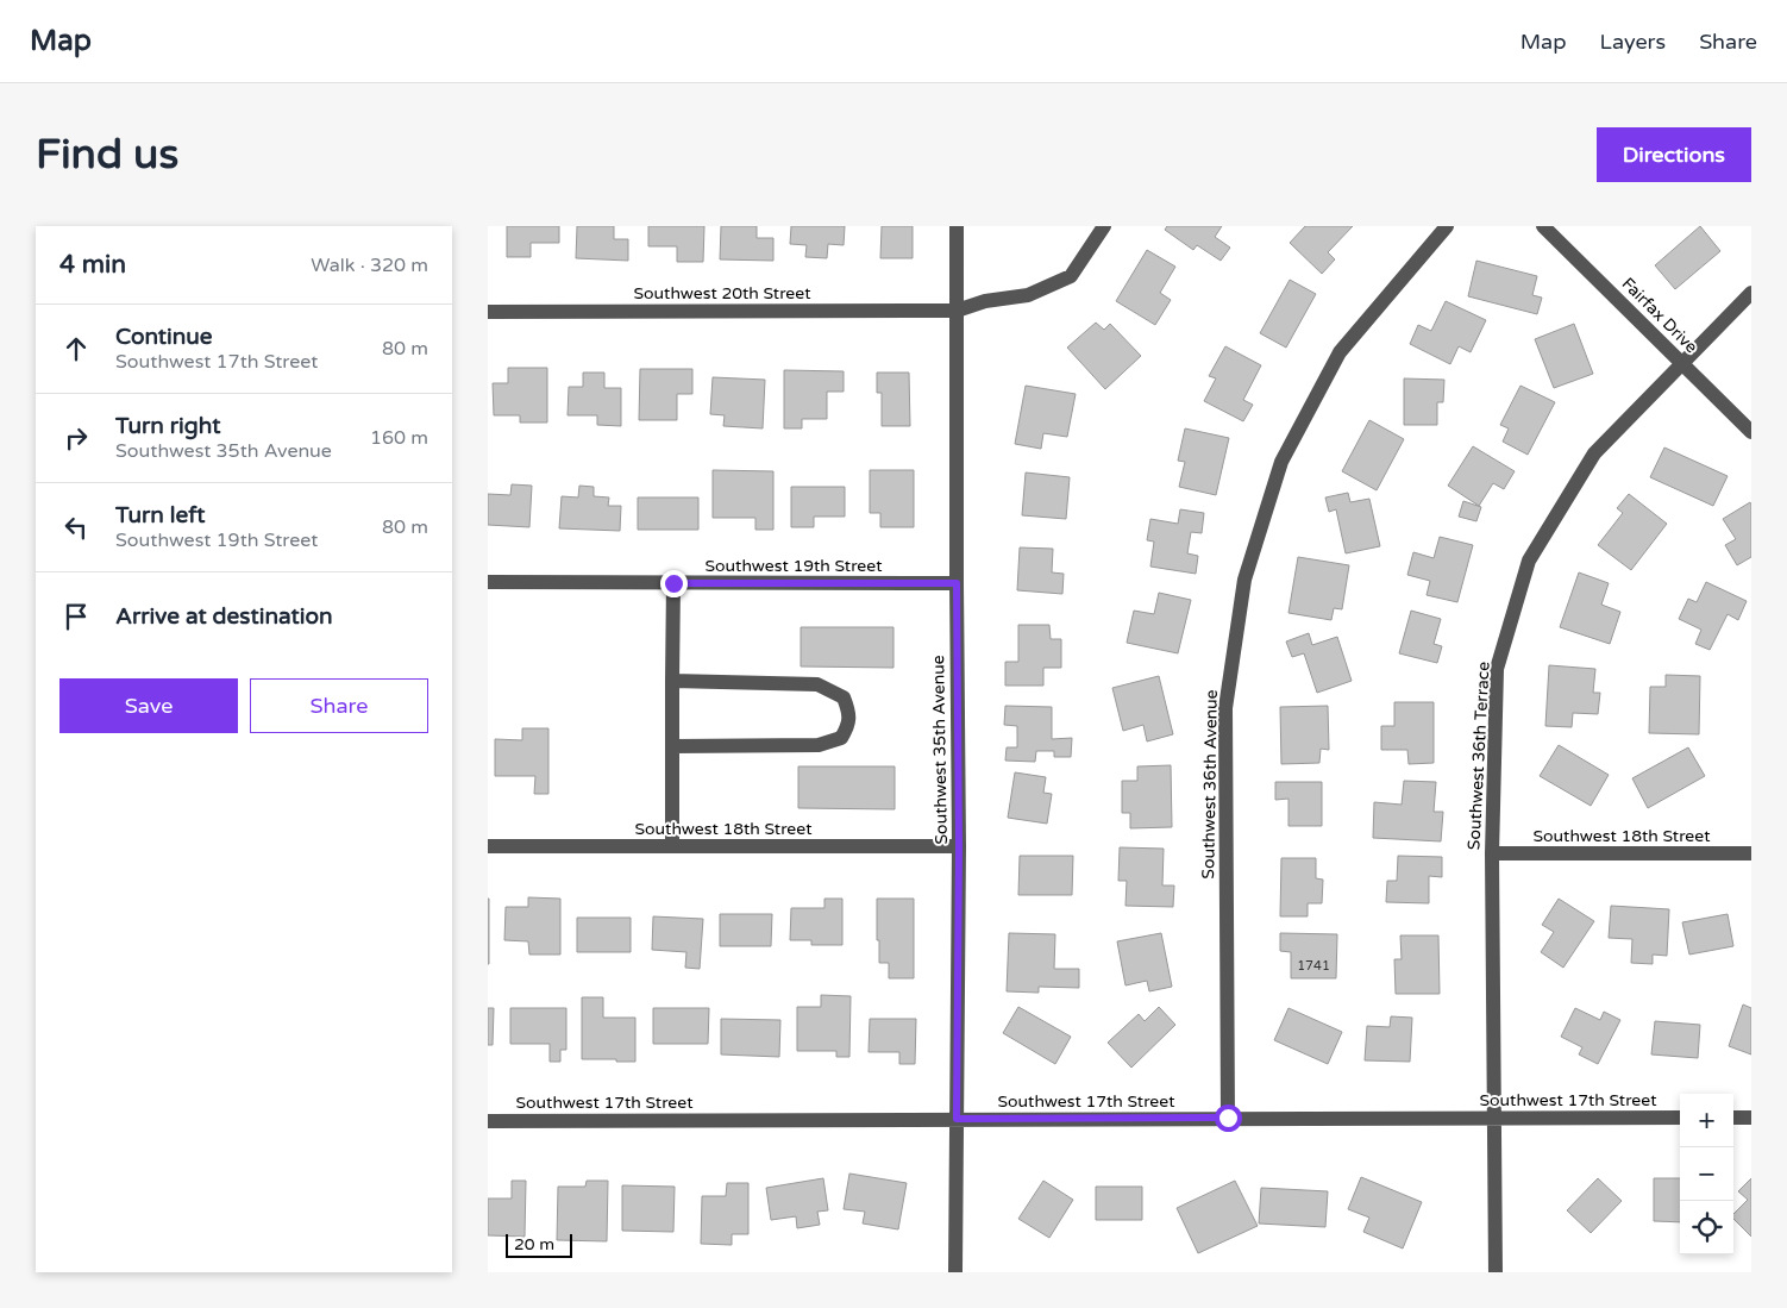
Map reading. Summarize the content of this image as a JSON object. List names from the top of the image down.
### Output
{
  "streets": {
    "street": [
      "Southwest 20th Street",
      "Fairfax Drive",
      "Southwest 19th Street",
      "Southwest 35th Avenue",
      "Southwest 36th Terrace",
      "Southwest 36th Avenue",
      "Southwest 18th Street",
      "Southwest 17th Street"
    ]
  },
  "crossings": [
    ["Southwest 20th Street", "Southwest 35th Avenue"],
    ["Fairfax Drive", "Southwest 36th Terrace"],
    ["Southwest 19th Street", "Southwest 35th Avenue"],
    ["Southwest 35th Avenue", "Southwest 18th Street"],
    ["Southwest 35th Avenue", "Southwest 17th Street"],
    ["Southwest 36th Terrace", "Southwest 18th Street"],
    ["Southwest 36th Terrace", "Southwest 17th Street"],
    ["Southwest 36th Avenue", "Southwest 17th Street"]
  ],
  "house_numbers": ["1741"],
  "scale_bar": "20 m",
  "page": {
    "header": "Map",
    "nav": ["Map", "Layers", "Share"],
    "buttons": [
      "Directions",
      ["Save", "Share"]
    ],
    "title": "Find us",
    "heading": ["4 min", "Walk · 320 m"],
    "list": [
      ["Continue", "Southwest 17th Street", "80 m"],
      ["Turn right", "Southwest 35th Avenue", "160 m"],
      ["Turn left", "Southwest 19th Street", "80 m"],
      "Arrive at destination"
    ],
    "map_buttons": ["+", "−"],
    "scale": "20 m"
  }
}
